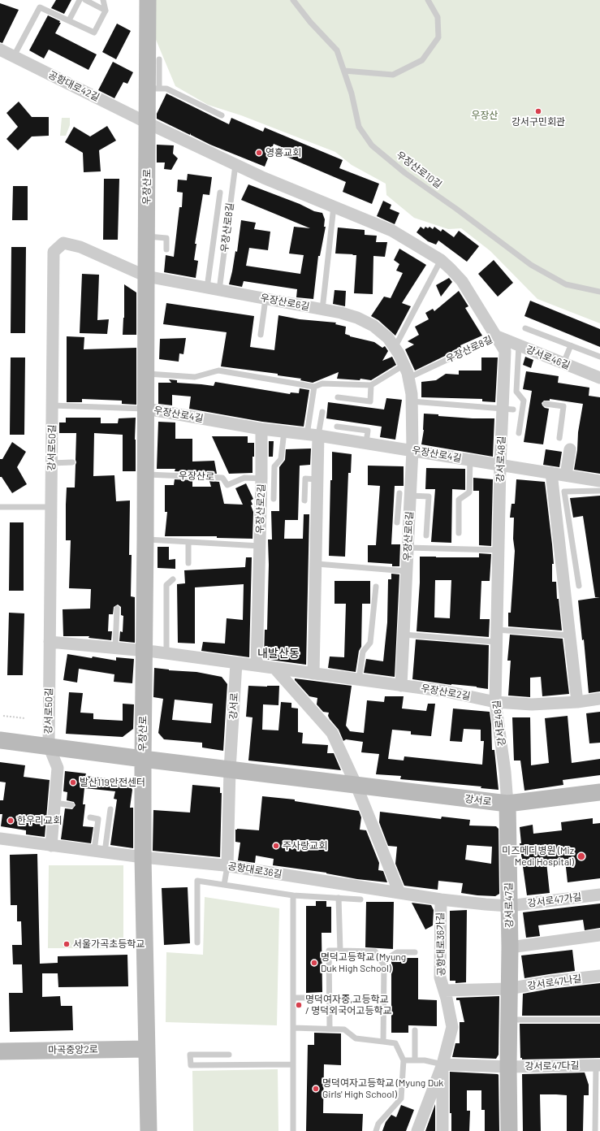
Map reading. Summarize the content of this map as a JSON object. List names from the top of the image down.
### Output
{
  "streets": {
    "street": [
      "공항대로42길",
      "우장산로",
      "우장산로8길",
      "우장산로6길",
      "강서로46길",
      "우장산로4길",
      "강서로50길",
      "강서로48길",
      "우장산로2길",
      "강서로",
      "공항대로36길",
      "강서로47가길",
      "강서로47길",
      "공항대로36가길",
      "강서로47나길",
      "마곡중앙2로",
      "강서로47다길"
    ],
    "lane": ["우장산로10길"]
  },
  "crossings": [
    ["공항대로42길", "우장산로"],
    ["공항대로42길", "우장산로8길"],
    ["우장산로", "우장산로8길"],
    ["우장산로", "우장산로6길"],
    ["우장산로", "우장산로4길"],
    ["우장산로", "강서로50길"],
    ["우장산로", "우장산로2길"],
    ["우장산로", "강서로"],
    ["우장산로8길", "우장산로6길"],
    ["우장산로8길", "강서로46길"],
    ["우장산로8길", "강서로48길"],
    ["우장산로6길", "우장산로4길"],
    ["우장산로6길", "강서로50길"],
    ["우장산로6길", "우장산로2길"],
    ["강서로46길", "강서로48길"],
    ["우장산로4길", "강서로48길"],
    ["우장산로4길", "우장산로2길"],
    ["강서로50길", "강서로"],
    ["강서로48길", "우장산로2길"],
    ["강서로48길", "강서로"],
    ["강서로48길", "강서로47길"],
    ["우장산로2길", "강서로"],
    ["강서로", "공항대로36길"],
    ["강서로", "강서로47길"],
    ["공항대로36길", "강서로47가길"],
    ["공항대로36길", "강서로47길"],
    ["공항대로36길", "공항대로36가길"],
    ["강서로47가길", "강서로47길"],
    ["강서로47길", "강서로47나길"],
    ["강서로47길", "강서로47다길"]
  ],
  "districts": ["내발산동"],
  "parks": ["우장산"],
  "places": [
    "강서구민회관",
    "영흥교회",
    "발산119안전센터",
    "한우리교회",
    "주사랑교회",
    "미즈메디병원 (Miz Medi Hospital)",
    "서울가곡초등학교",
    "명덕고등학교 (Myung Duk High School)",
    "명덕여자중,고등학교 / 명덕외국어고등학교",
    "명덕여자고등학교 (Myung Duk Girls' High School)"
  ]
}
